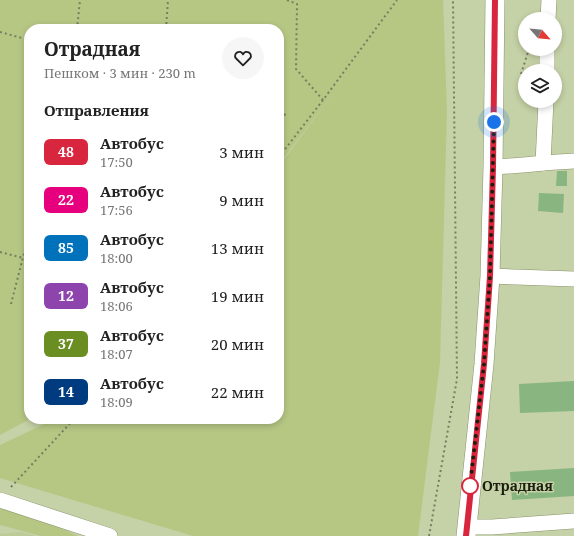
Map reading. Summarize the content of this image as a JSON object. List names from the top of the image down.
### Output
{
  "places": ["Отрадная"],
  "lines": ["bus line 48"],
  "north": "bottom right",
  "page": {
    "heading": [
      ["Отрадная", "Пешком · 3 мин · 230 m"],
      "Отправления"
    ],
    "list": [
      {
        "mark": "48",
        "name": "Автобус",
        "note": "17:50",
        "value": "3 мин"
      },
      {
        "mark": "22",
        "name": "Автобус",
        "note": "17:56",
        "value": "9 мин"
      },
      {
        "mark": "85",
        "name": "Автобус",
        "note": "18:00",
        "value": "13 мин"
      },
      {
        "mark": "12",
        "name": "Автобус",
        "note": "18:06",
        "value": "19 мин"
      },
      {
        "mark": "37",
        "name": "Автобус",
        "note": "18:07",
        "value": "20 мин"
      },
      {
        "mark": "14",
        "name": "Автобус",
        "note": "18:09",
        "value": "22 мин"
      }
    ]
  }
}
